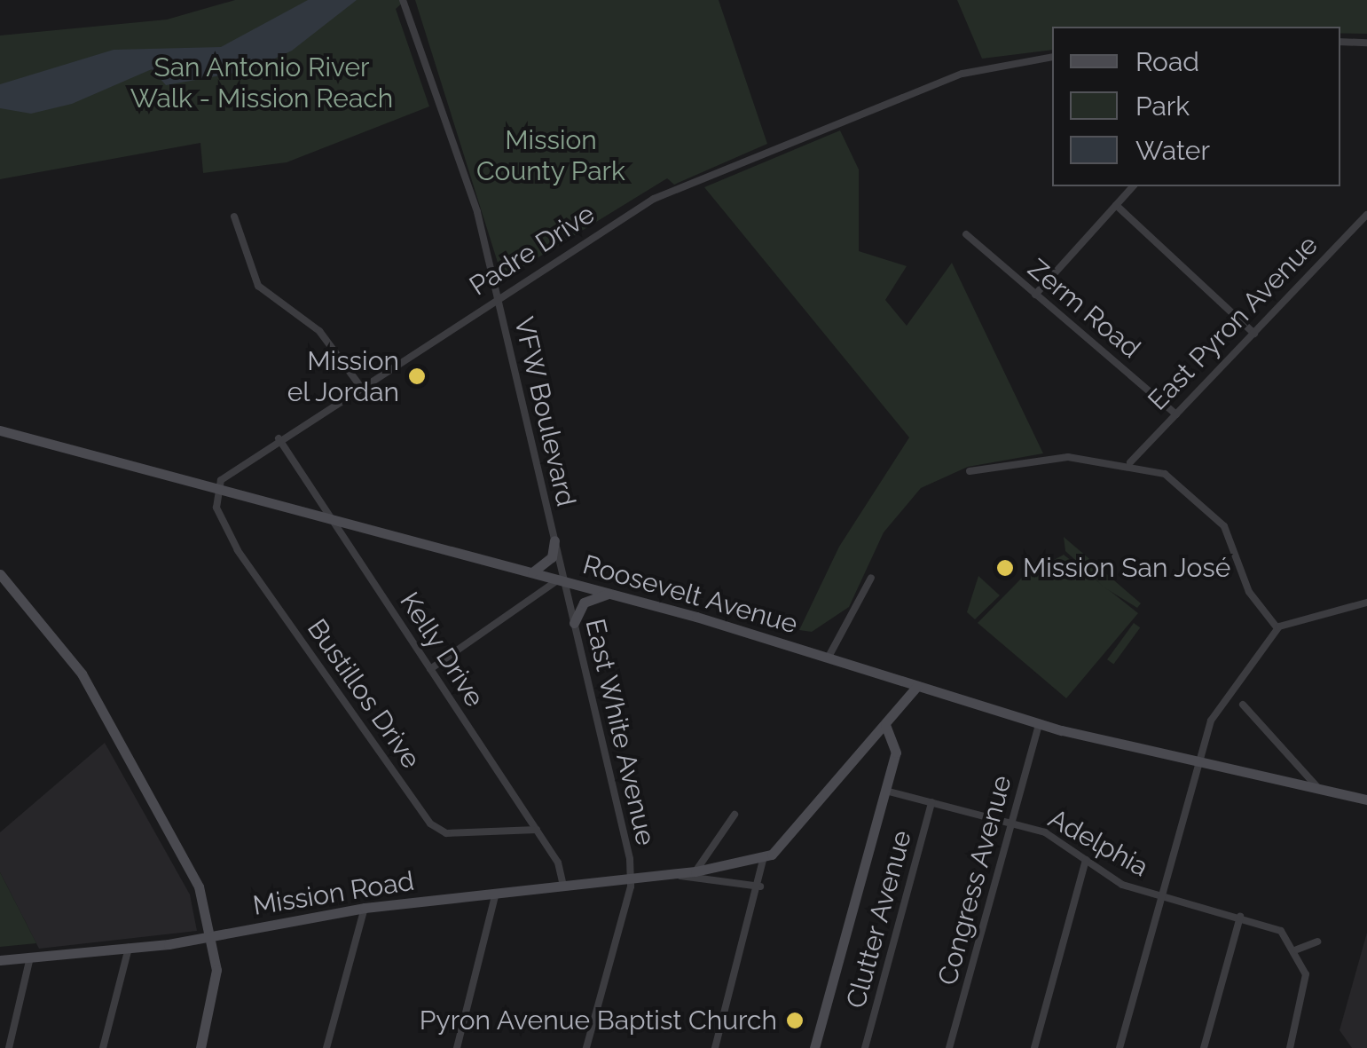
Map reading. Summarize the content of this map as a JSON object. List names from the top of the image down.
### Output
{
  "streets": {
    "main road": ["Roosevelt Avenue", "Mission Road"],
    "street": [
      "Padre Drive",
      "Zerm Road",
      "East Pyron Avenue",
      "VFW Boulevard",
      "Kelly Drive",
      "Bustillos Drive",
      "East White Avenue",
      "Adelphia",
      "Congress Avenue",
      "Clutter Avenue"
    ]
  },
  "crossings": [
    ["Padre Drive", "VFW Boulevard"],
    ["Padre Drive", "Roosevelt Avenue"],
    ["Padre Drive", "Kelly Drive"],
    ["Padre Drive", "Bustillos Drive"],
    ["Zerm Road", "East Pyron Avenue"],
    ["VFW Boulevard", "Roosevelt Avenue"],
    ["VFW Boulevard", "East White Avenue"],
    ["Roosevelt Avenue", "Kelly Drive"],
    ["Roosevelt Avenue", "Bustillos Drive"],
    ["Roosevelt Avenue", "East White Avenue"],
    ["Roosevelt Avenue", "Congress Avenue"],
    ["Roosevelt Avenue", "Mission Road"],
    ["Kelly Drive", "Bustillos Drive"],
    ["Kelly Drive", "Mission Road"],
    ["East White Avenue", "Mission Road"],
    ["Adelphia", "Congress Avenue"],
    ["Adelphia", "Clutter Avenue"]
  ],
  "parks": ["San Antonio River Walk - Mission Reach", "Mission County Park"],
  "places": ["Mission el Jordan", "Mission San José", "Pyron Avenue Baptist Church"],
  "legend": ["Road", "Park", "Water"]
}
